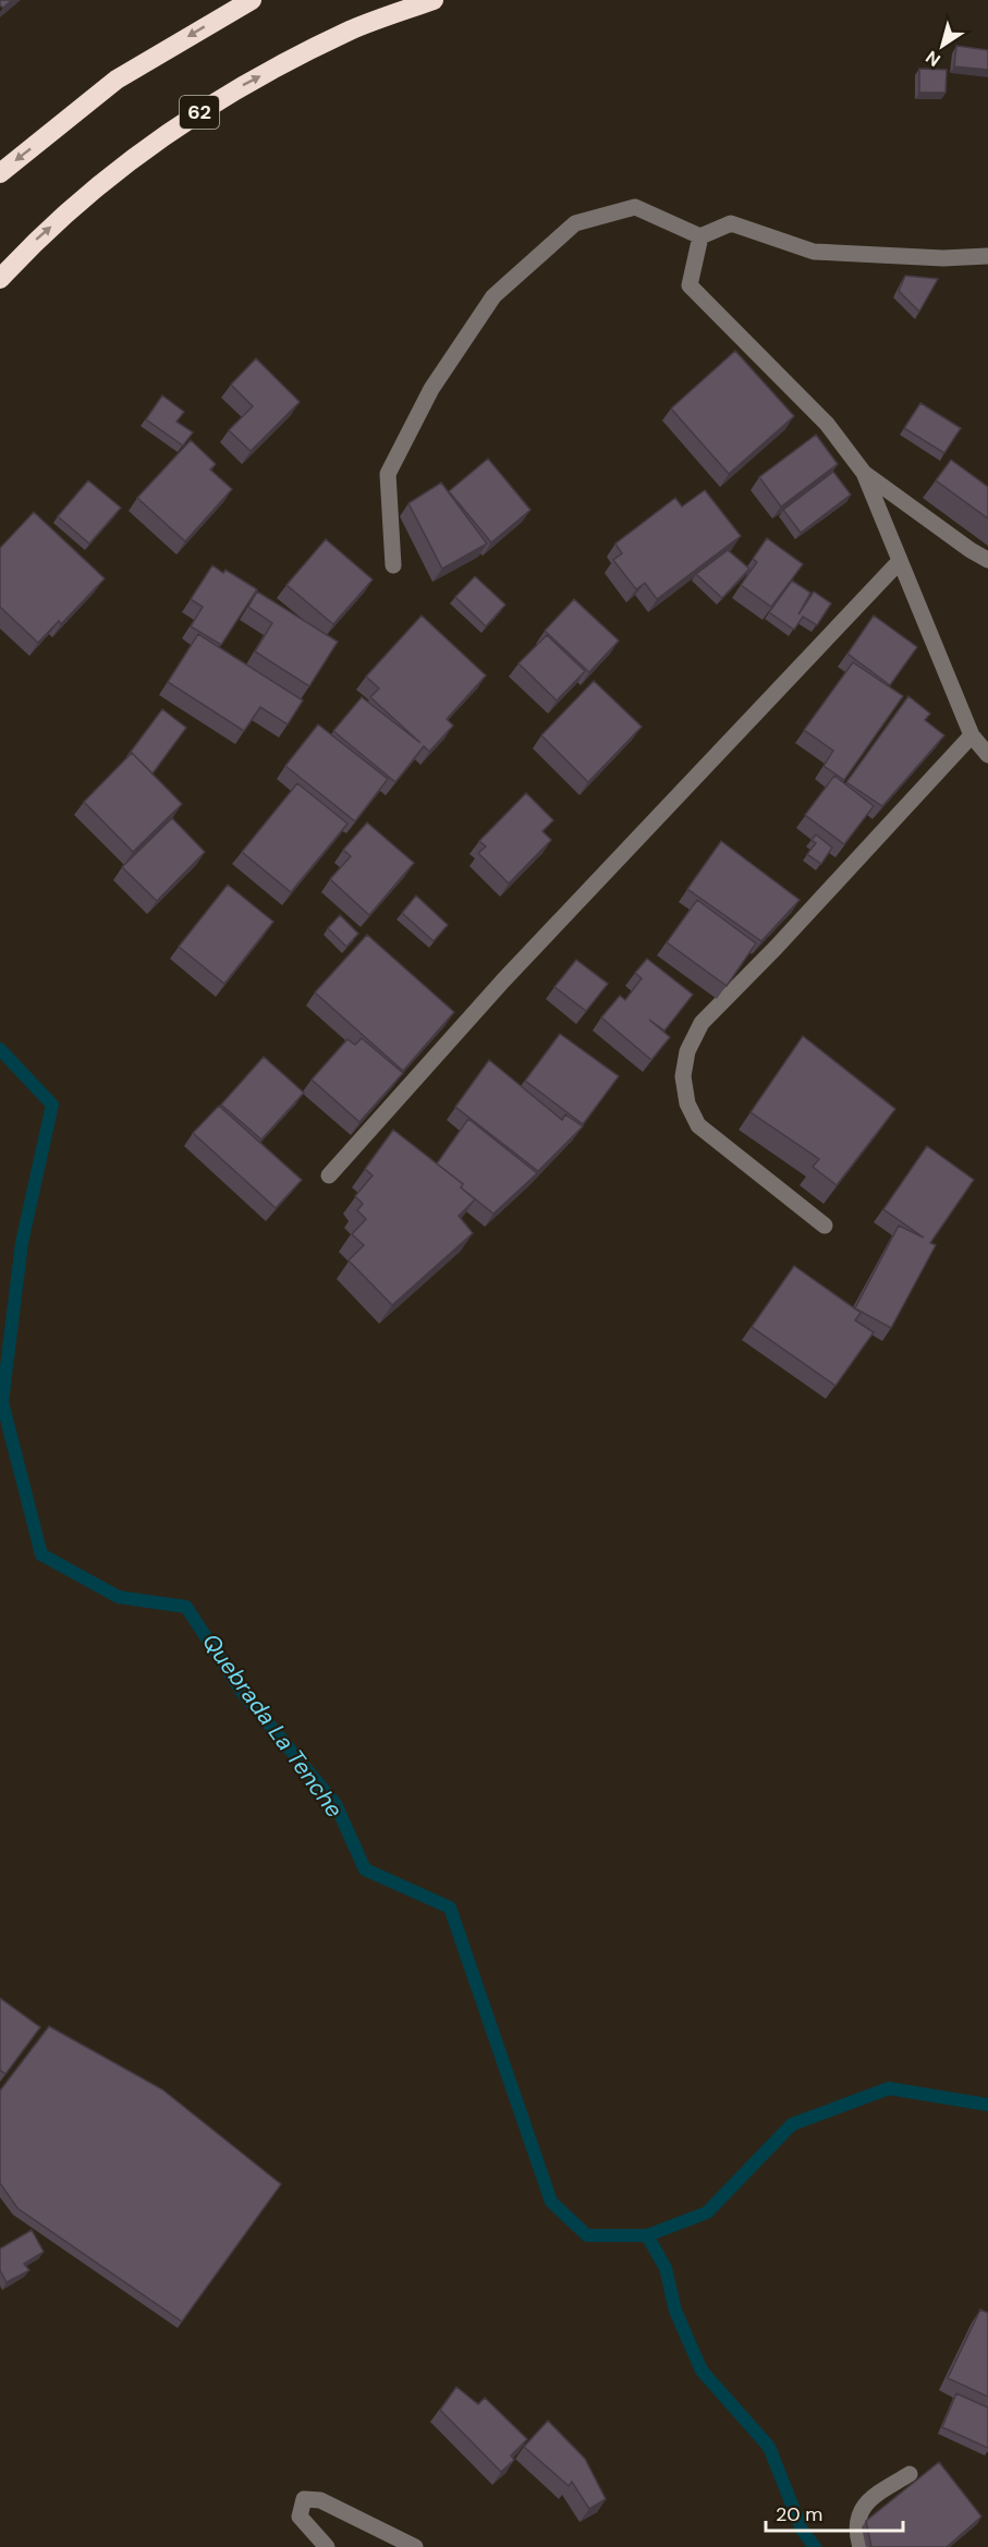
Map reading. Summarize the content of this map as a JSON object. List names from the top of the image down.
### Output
{
  "streets": {
    "highway": ["62"]
  },
  "water": ["Quebrada La Tenche"],
  "scale_bar": "20 m",
  "north": "bottom left"
}
